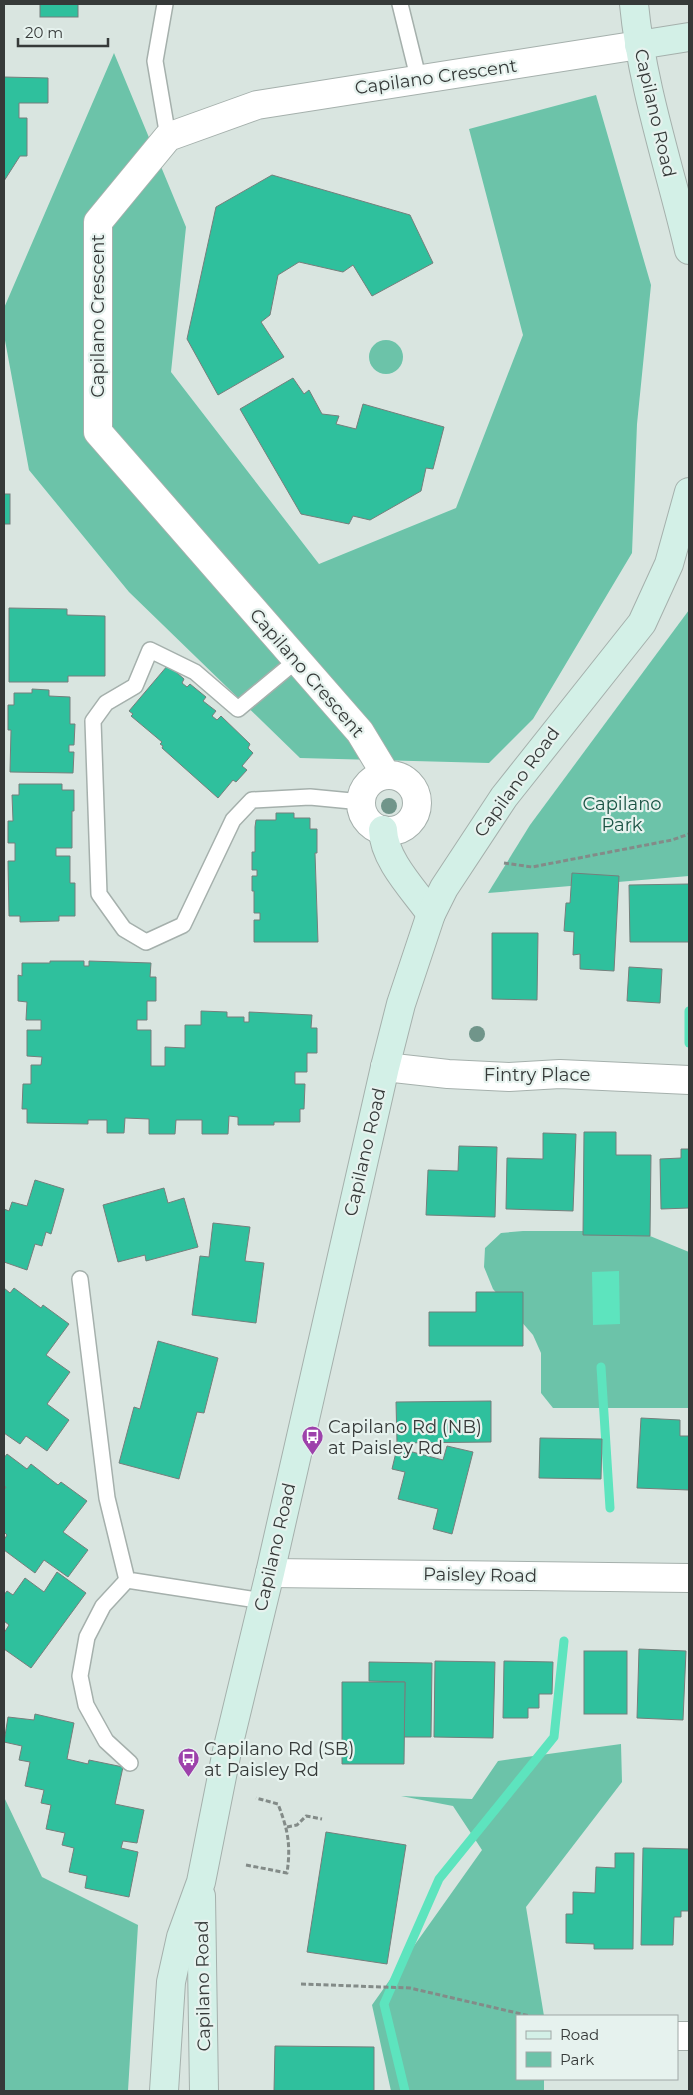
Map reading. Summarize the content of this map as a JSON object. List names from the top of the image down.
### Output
{
  "streets": {
    "main road": ["Capilano Road"],
    "street": ["Capilano Crescent", "Fintry Place", "Paisley Road"]
  },
  "crossings": [
    ["Capilano Crescent", "Capilano Road"],
    ["Capilano Road", "Fintry Place"],
    ["Capilano Road", "Paisley Road"]
  ],
  "parks": ["Capilano Park"],
  "places": {
    "bus stop": ["Capilano Rd (NB) at Paisley Rd", "Capilano Rd (SB) at Paisley Rd"]
  },
  "legend": ["Road", "Park"],
  "scale_bar": "20 m"
}
